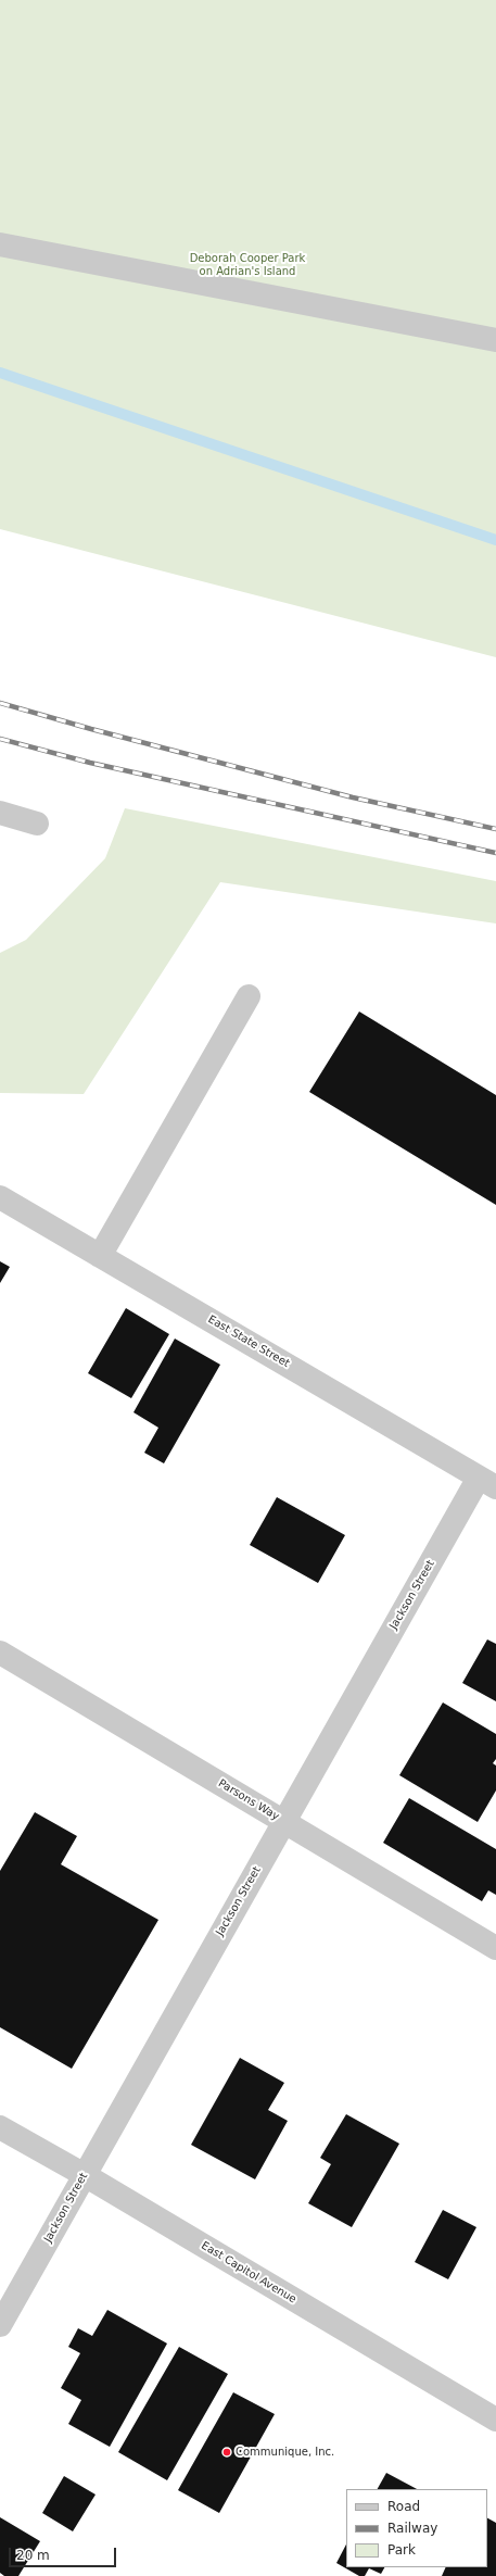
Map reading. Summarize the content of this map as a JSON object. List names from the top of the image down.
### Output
{
  "streets": {
    "street": [
      "East State Street",
      "Jackson Street",
      "Parsons Way",
      "East Capitol Avenue"
    ]
  },
  "crossings": [
    ["East State Street", "Jackson Street"],
    ["Jackson Street", "Parsons Way"],
    ["Jackson Street", "East Capitol Avenue"]
  ],
  "parks": ["Deborah Cooper Park on Adrian's Island"],
  "places": ["Communique, Inc."],
  "legend": ["Road", "Railway", "Park"],
  "scale_bar": "20 m"
}
